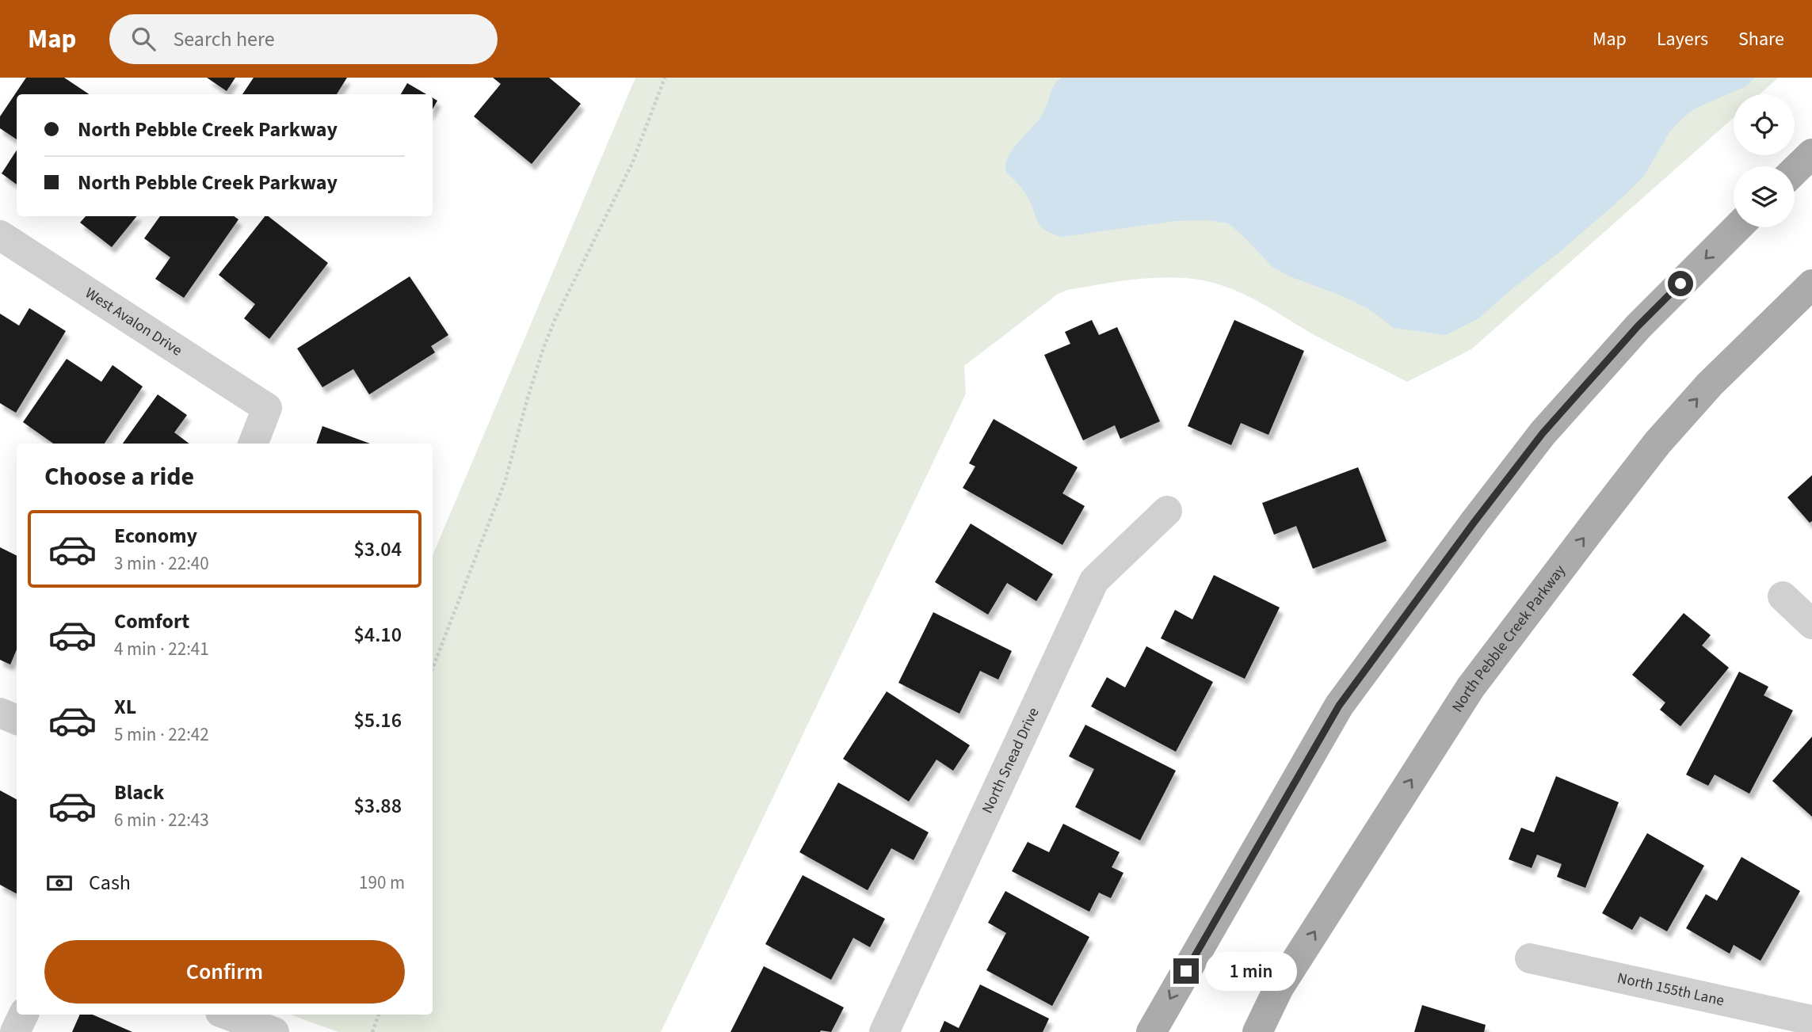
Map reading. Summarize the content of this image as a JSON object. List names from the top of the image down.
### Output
{
  "streets": {
    "main road": ["North Pebble Creek Parkway"],
    "street": ["West Avalon Drive", "North Snead Drive", "North 155th Lane"]
  },
  "page": {
    "header": "Map",
    "search": "Search here",
    "nav": ["Map", "Layers", "Share"],
    "banner": ["North Pebble Creek Parkway", "North Pebble Creek Parkway"],
    "heading": "Choose a ride",
    "list": [
      {
        "name": "Economy",
        "note": "3 min · 22:40",
        "value": "$3.04"
      },
      {
        "name": "Comfort",
        "note": "4 min · 22:41",
        "value": "$4.10"
      },
      {
        "name": "XL",
        "note": "5 min · 22:42",
        "value": "$5.16"
      },
      {
        "name": "Black",
        "note": "6 min · 22:43",
        "value": "$3.88"
      }
    ],
    "pay": ["Cash", "190 m"],
    "buttons": "Confirm",
    "bubble": "1 min"
  }
}
